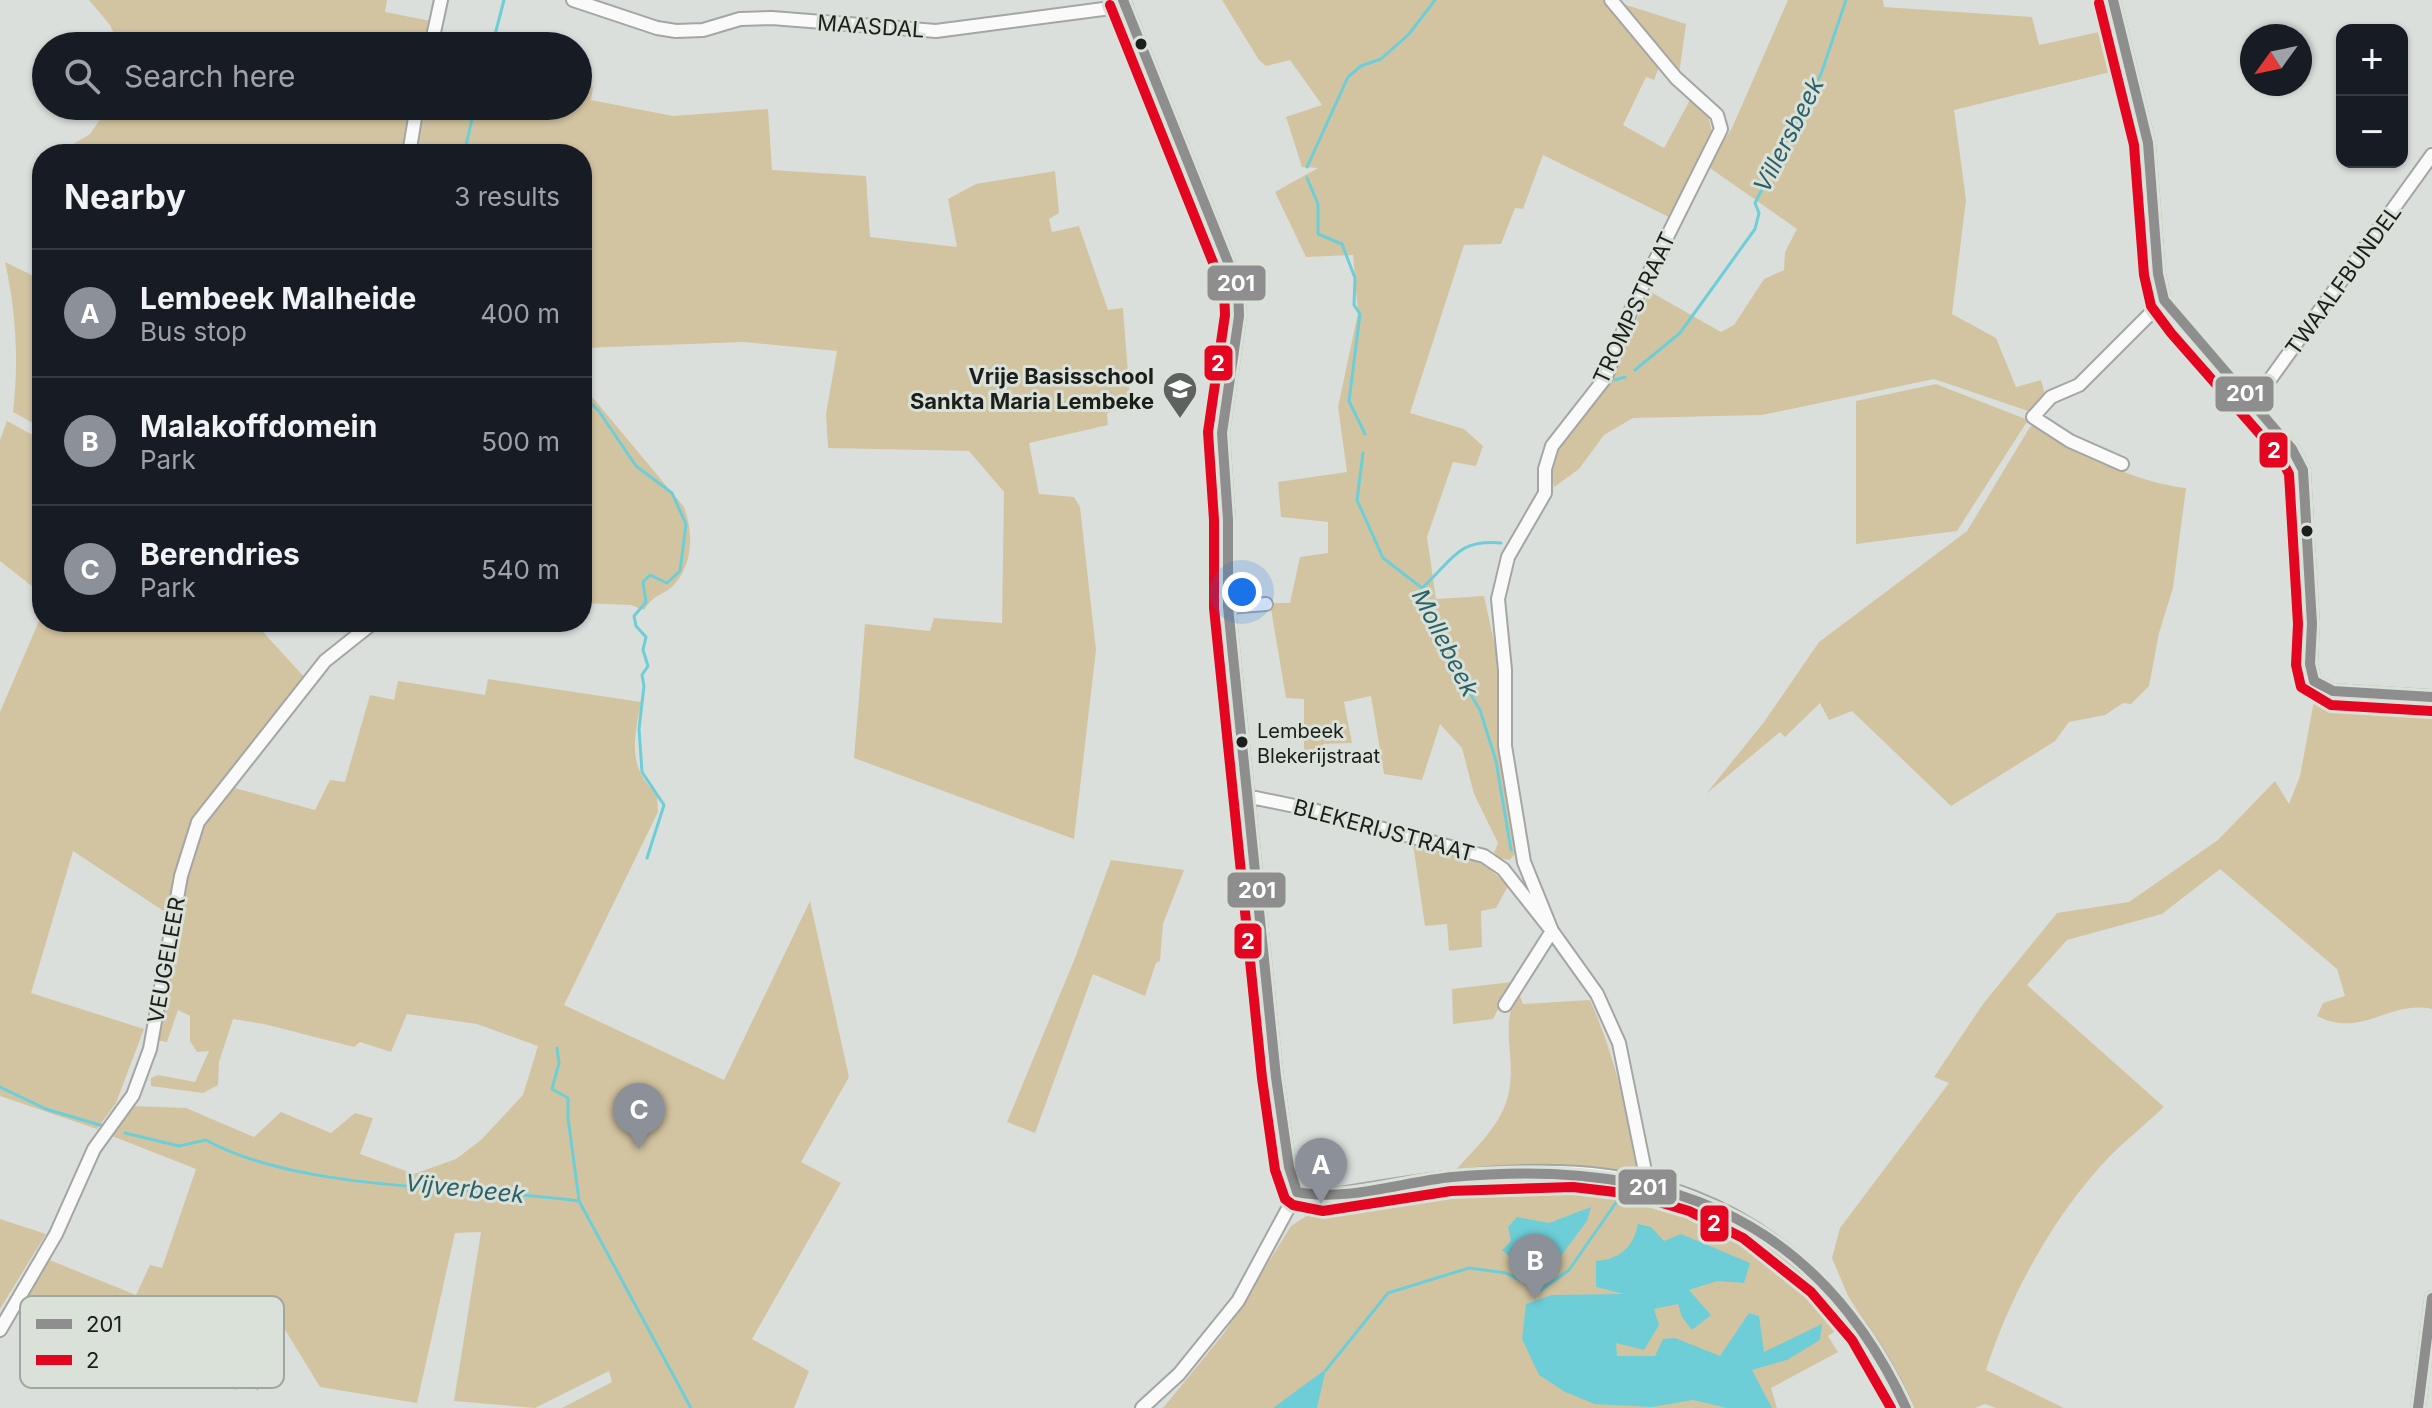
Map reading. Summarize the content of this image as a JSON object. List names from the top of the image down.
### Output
{
  "streets": {
    "street": [
      "MAASDAL",
      "TWAALFBUNDEL",
      "TROMPSTRAAT",
      "BLEKERIJSTRAAT",
      "VEUGELEER"
    ]
  },
  "crossings": [
    ["TROMPSTRAAT", "BLEKERIJSTRAAT"]
  ],
  "water": ["Villersbeek", "Mollebeek", "Vijverbeek"],
  "places": {
    "school or university": ["Vrije Basisschool Sankta Maria Lembeke"],
    "other": ["Lembeek Blekerijstraat"]
  },
  "lines": ["transit line 201", "transit line 2"],
  "legend": ["201", "2"],
  "north": "bottom left",
  "page": {
    "map_buttons": ["+", "−"],
    "search": "Search here",
    "heading": ["Nearby", "3 results"],
    "list": [
      {
        "mark": "A",
        "name": "Lembeek Malheide",
        "note": "Bus stop",
        "value": "400 m"
      },
      {
        "mark": "B",
        "name": "Malakoffdomein",
        "note": "Park",
        "value": "500 m"
      },
      {
        "mark": "C",
        "name": "Berendries",
        "note": "Park",
        "value": "540 m"
      }
    ],
    "pins": ["C", "A", "B"]
  }
}
